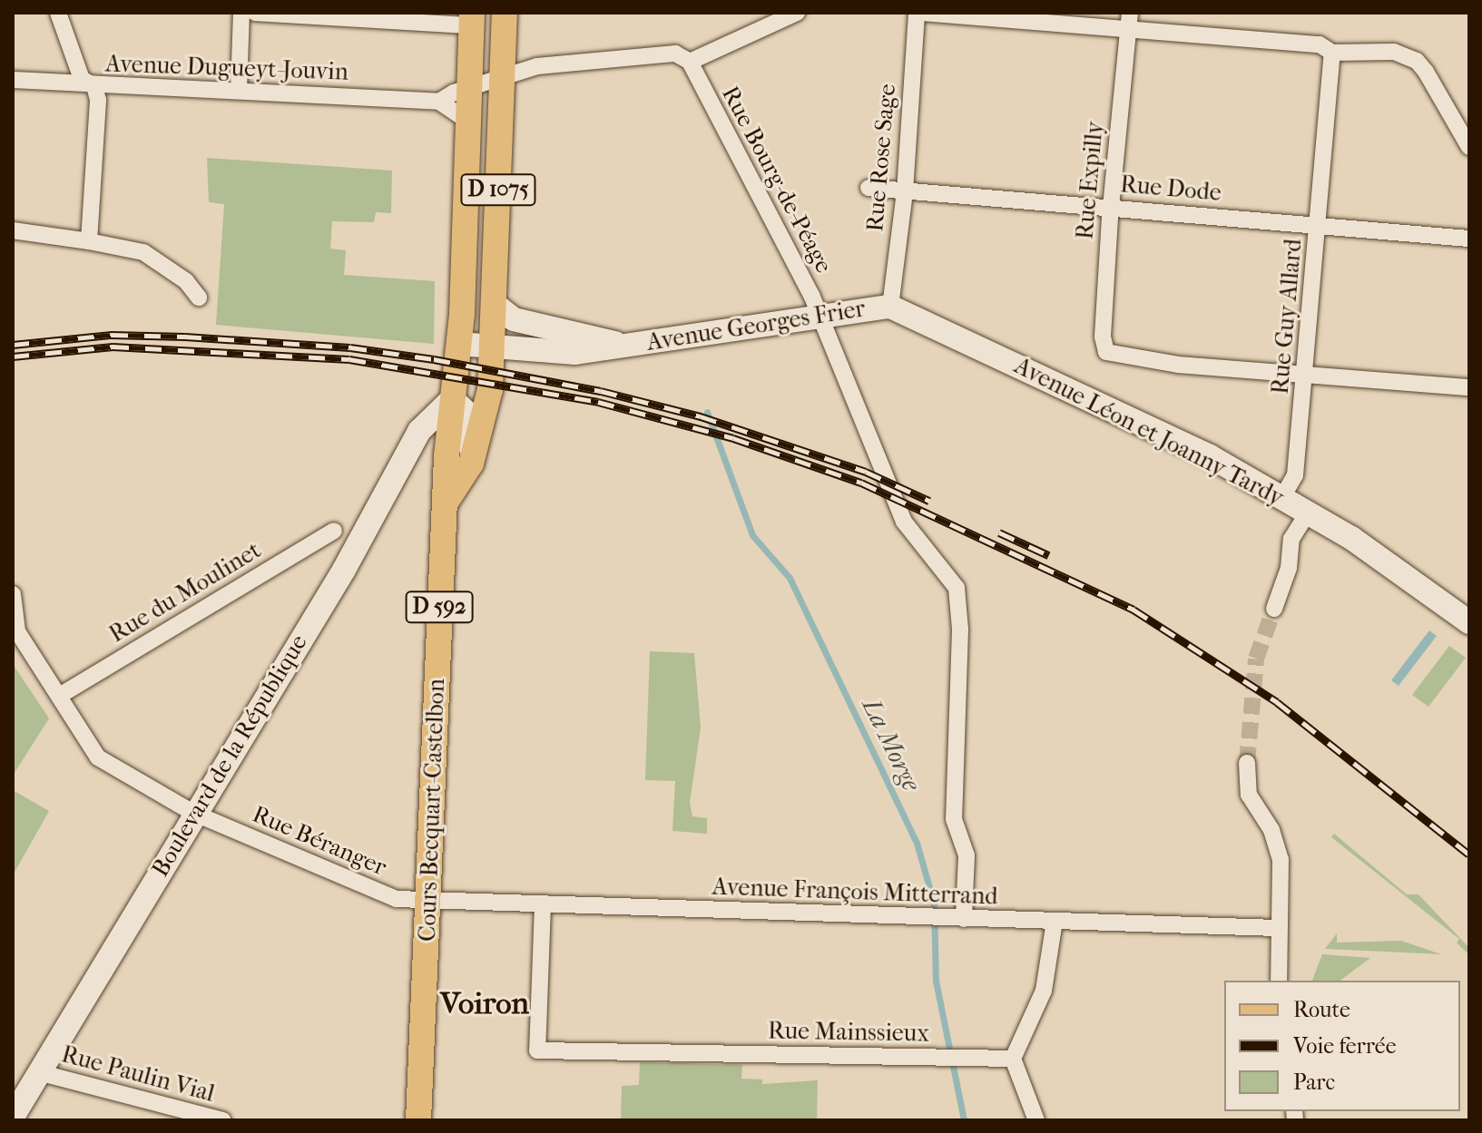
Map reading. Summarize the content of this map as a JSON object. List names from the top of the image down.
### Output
{
  "streets": {
    "main road": ["D 1075", "D 592", "Cours Becquart-Castelbon"],
    "street": [
      "Avenue Dugueyt-Jouvin",
      "Rue Rose Sage",
      "Rue Bourg-de-Péage",
      "Rue Expilly",
      "Rue Dode",
      "Rue Guy Allard",
      "Avenue Georges Frier",
      "Avenue Léon et Joanny Tardy",
      "Rue du Moulinet",
      "Boulevard de la République",
      "Rue Béranger",
      "Avenue François Mitterrand",
      "Rue Mainssieux",
      "Rue Paulin Vial"
    ]
  },
  "crossings": [
    ["Avenue Dugueyt-Jouvin", "Rue Bourg-de-Péage"],
    ["Avenue Dugueyt-Jouvin", "D 1075"],
    ["Avenue Dugueyt-Jouvin", "Cours Becquart-Castelbon"],
    ["Rue Rose Sage", "Rue Dode"],
    ["Rue Rose Sage", "Avenue Georges Frier"],
    ["Rue Rose Sage", "Avenue Léon et Joanny Tardy"],
    ["Rue Bourg-de-Péage", "Avenue Georges Frier"],
    ["Rue Bourg-de-Péage", "Avenue François Mitterrand"],
    ["Rue Expilly", "Rue Dode"],
    ["Rue Expilly", "Rue Guy Allard"],
    ["Rue Dode", "Rue Guy Allard"],
    ["D 1075", "Avenue Georges Frier"],
    ["Rue Guy Allard", "Avenue Léon et Joanny Tardy"],
    ["Avenue Georges Frier", "Avenue Léon et Joanny Tardy"],
    ["Avenue Georges Frier", "Cours Becquart-Castelbon"],
    ["Rue du Moulinet", "Rue Béranger"],
    ["Boulevard de la République", "Cours Becquart-Castelbon"],
    ["Boulevard de la République", "Rue Béranger"],
    ["Boulevard de la République", "Rue Paulin Vial"],
    ["Cours Becquart-Castelbon", "Rue Béranger"],
    ["Cours Becquart-Castelbon", "Avenue François Mitterrand"],
    ["Rue Béranger", "Avenue François Mitterrand"],
    ["Avenue François Mitterrand", "Rue Mainssieux"]
  ],
  "districts": ["Voiron"],
  "water": ["La Morge"],
  "legend": ["Route", "Voie ferrée", "Parc"]
}
